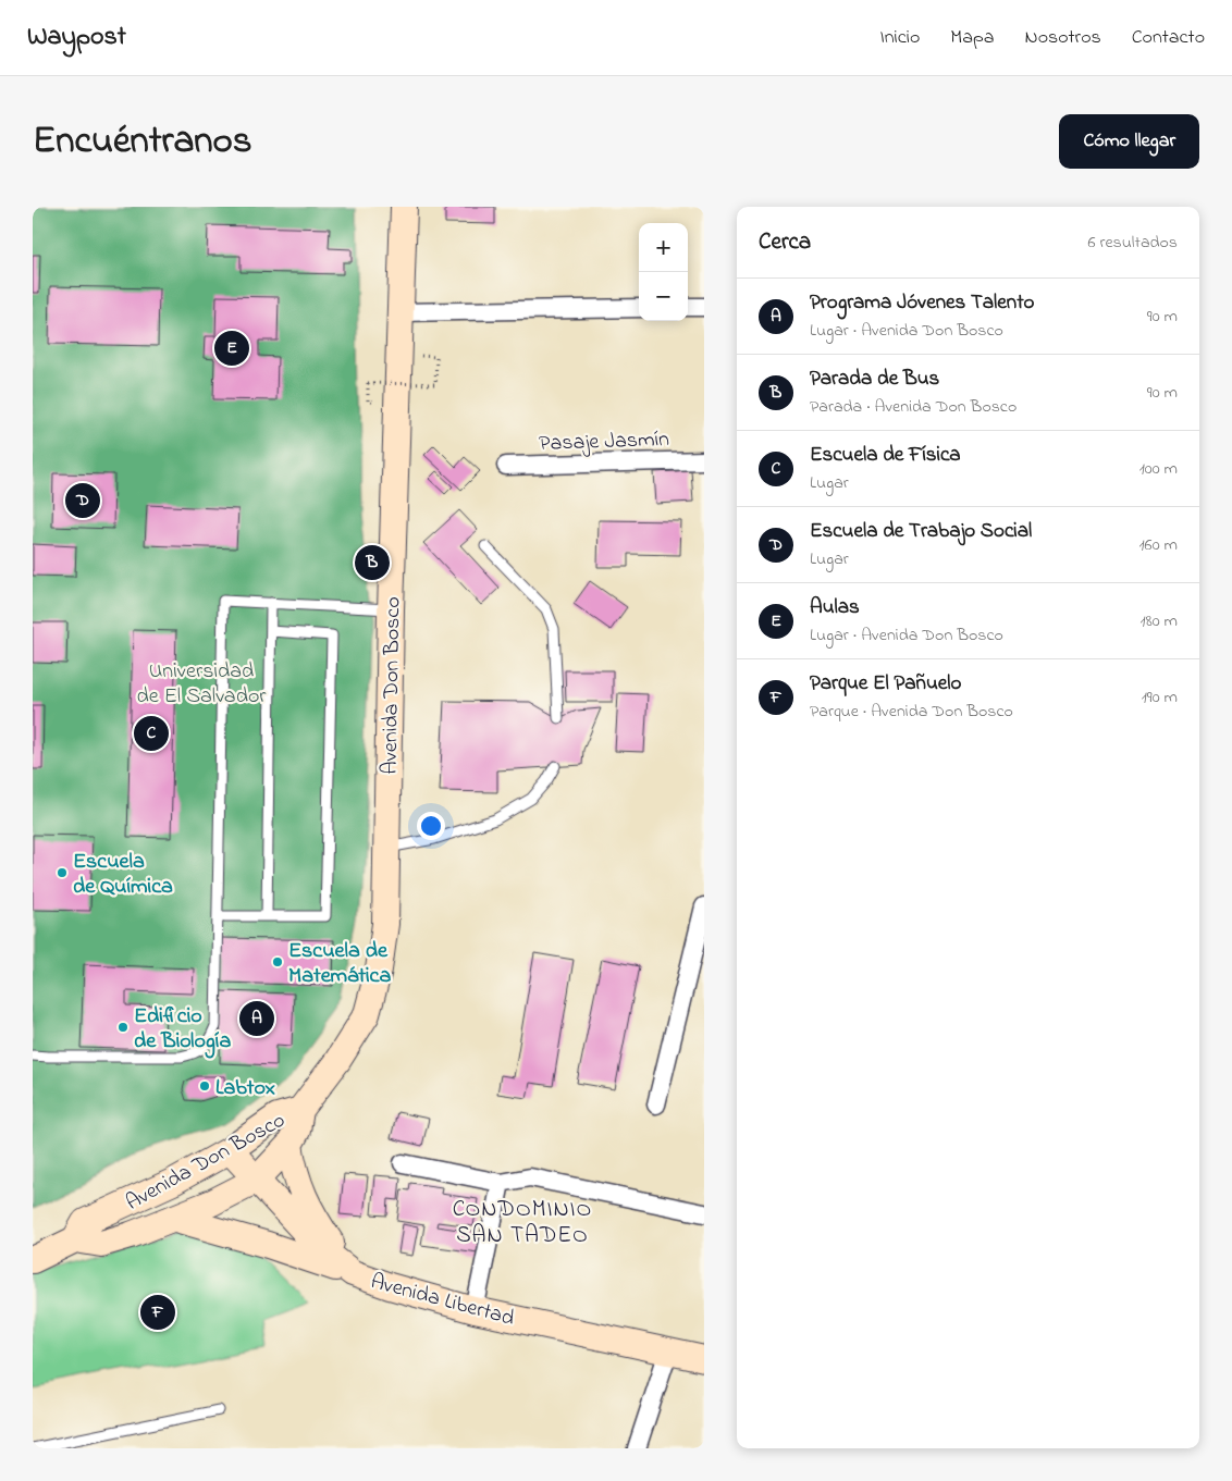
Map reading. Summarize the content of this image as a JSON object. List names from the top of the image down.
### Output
{
  "streets": {
    "main road": ["Avenida Don Bosco", "Avenida Libertad"],
    "street": ["Pasaje Jasmín"]
  },
  "crossings": [
    ["Avenida Don Bosco", "Avenida Libertad"]
  ],
  "districts": ["CONDOMINIO SAN TADEO"],
  "parks": ["Universidad de El Salvador"],
  "places": [
    "Escuela de Química",
    "Escuela de Matemática",
    "Edificio de Biología",
    "Labtox"
  ],
  "page": {
    "header": "Waypost",
    "nav": [
      "Inicio",
      "Mapa",
      "Nosotros",
      "Contacto"
    ],
    "title": "Encuéntranos",
    "buttons": "Cómo llegar",
    "heading": ["Cerca", "6 resultados"],
    "map_buttons": ["+", "−"],
    "list": [
      {
        "mark": "A",
        "name": "Programa Jóvenes Talento",
        "note": "Lugar · Avenida Don Bosco",
        "value": "90 m"
      },
      {
        "mark": "B",
        "name": "Parada de Bus",
        "note": "Parada · Avenida Don Bosco",
        "value": "90 m"
      },
      {
        "mark": "C",
        "name": "Escuela de Física",
        "note": "Lugar",
        "value": "100 m"
      },
      {
        "mark": "D",
        "name": "Escuela de Trabajo Social",
        "note": "Lugar",
        "value": "160 m"
      },
      {
        "mark": "E",
        "name": "Aulas",
        "note": "Lugar · Avenida Don Bosco",
        "value": "180 m"
      },
      {
        "mark": "F",
        "name": "Parque El Pañuelo",
        "note": "Parque · Avenida Don Bosco",
        "value": "190 m"
      }
    ],
    "pins": [
      "E",
      "D",
      "B",
      "C",
      "A",
      "F"
    ]
  }
}
